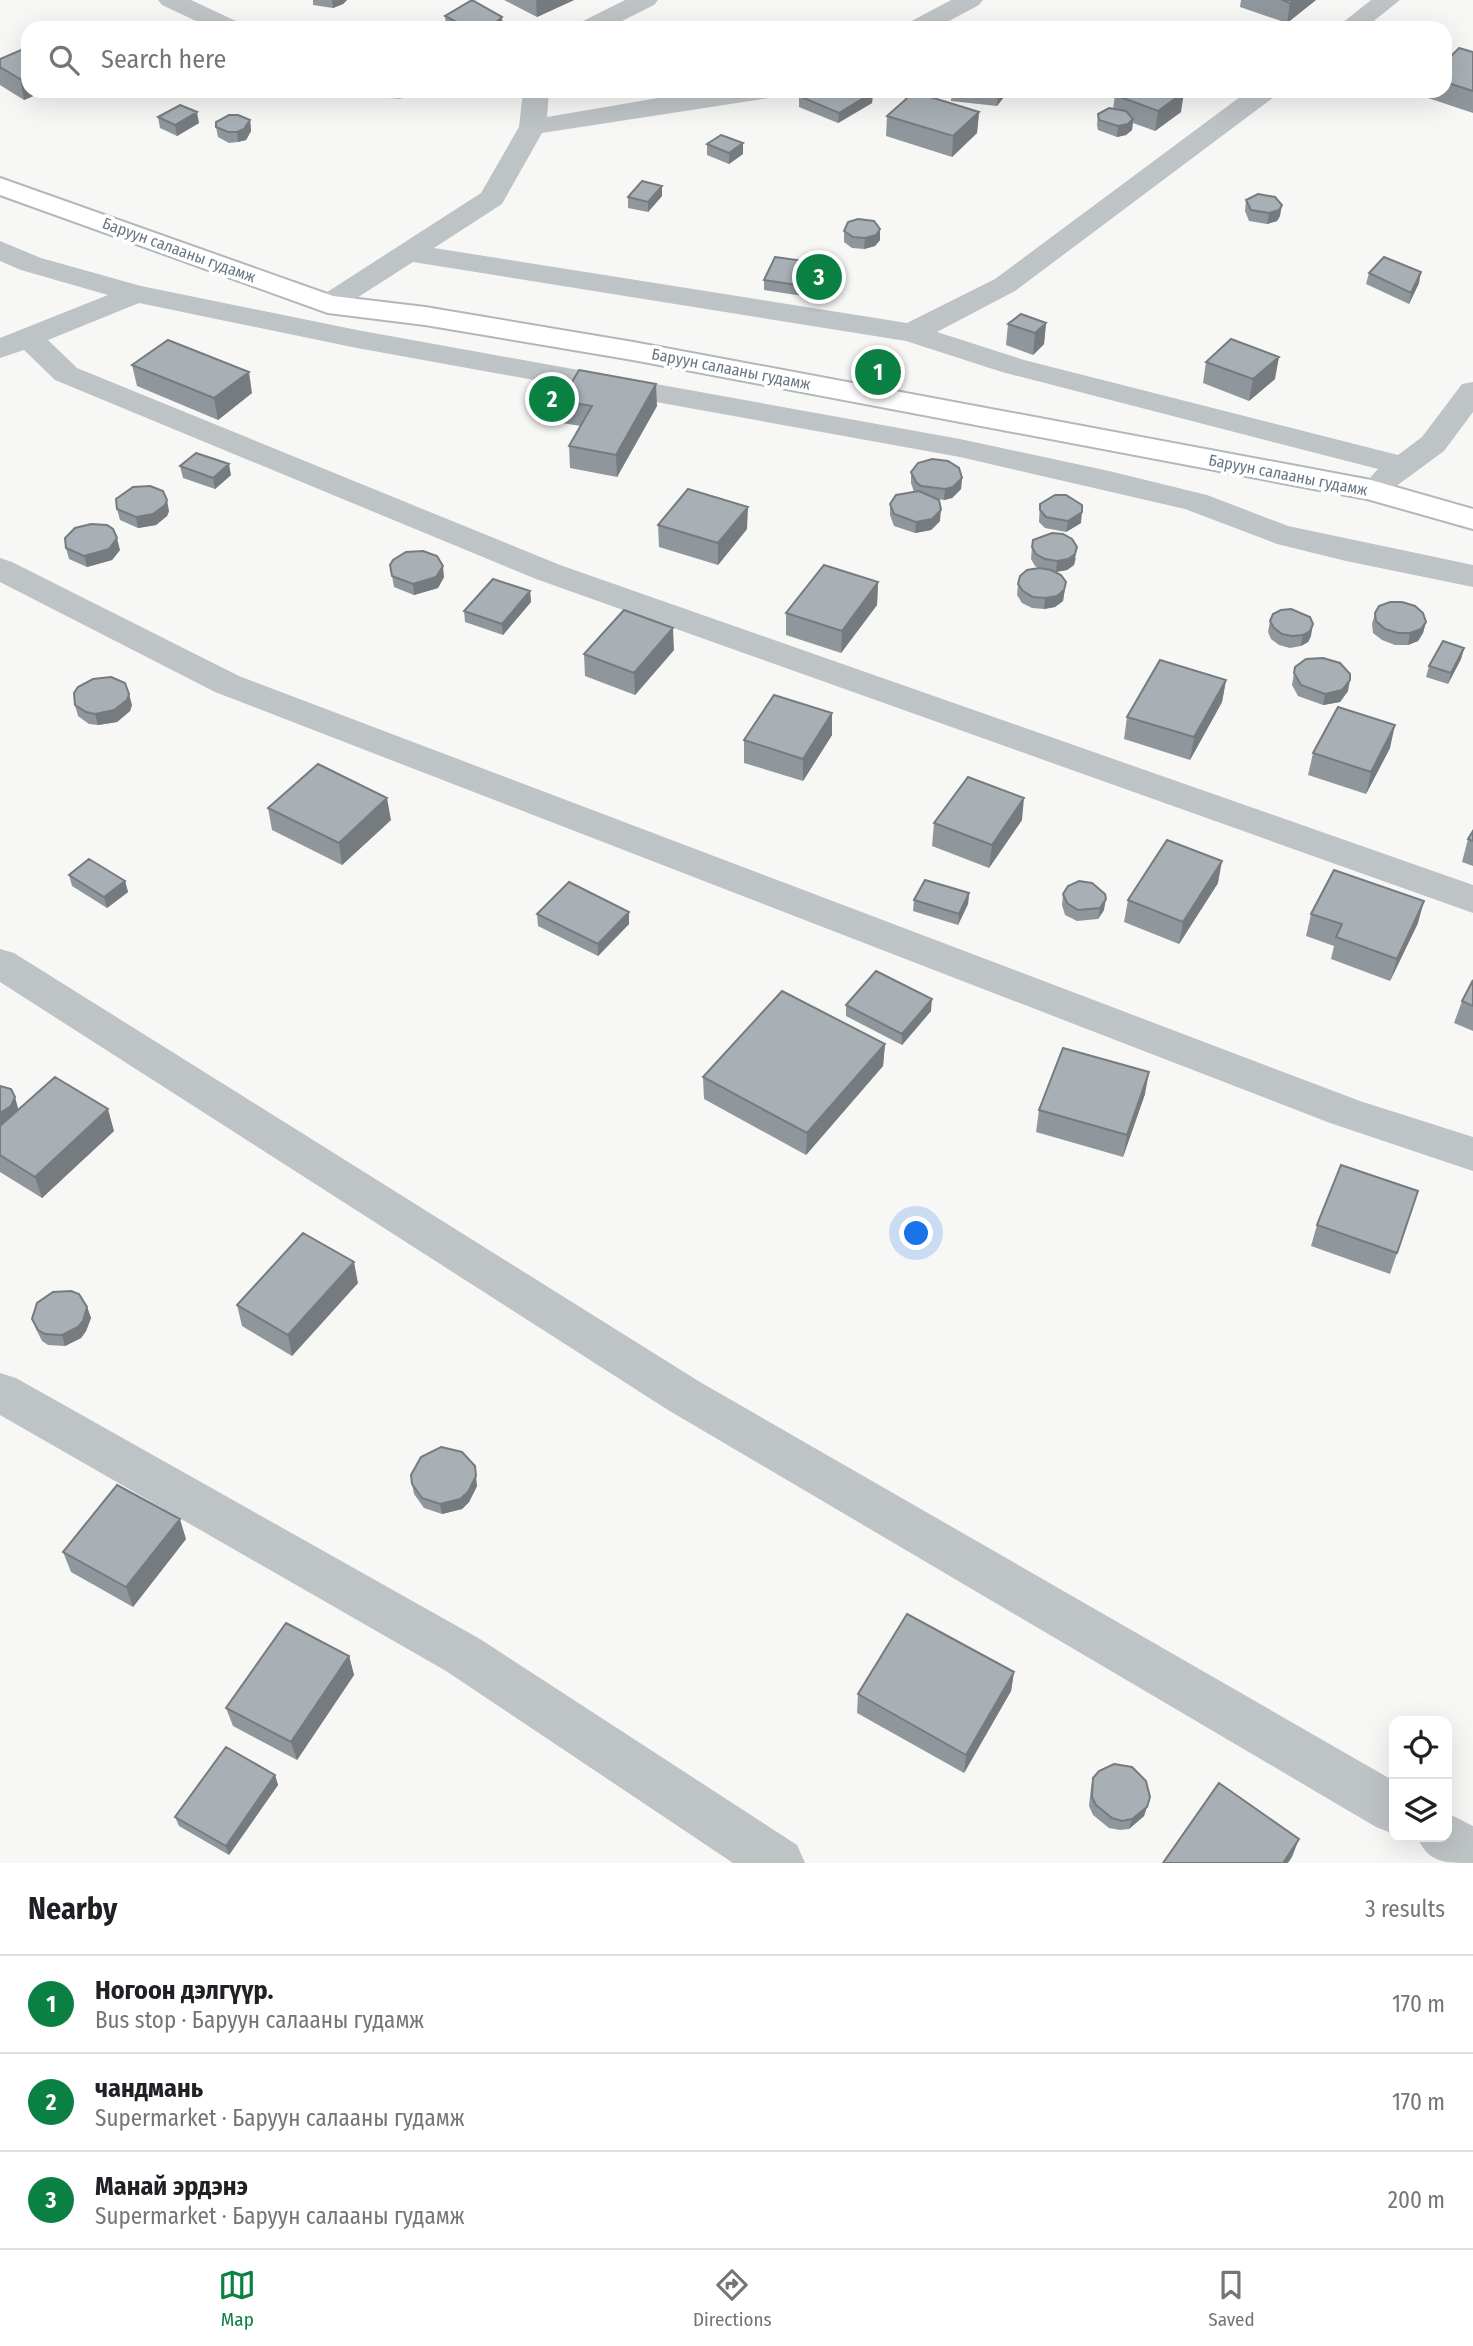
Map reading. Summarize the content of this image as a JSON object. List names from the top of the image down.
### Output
{
  "streets": {
    "main road": ["Баруун салааны гудамж"]
  },
  "page": {
    "search": "Search here",
    "pins": ["3", "1", "2"],
    "heading": ["Nearby", "3 results"],
    "list": [
      {
        "mark": "1",
        "name": "Ногоон дэлгүүр.",
        "note": "Bus stop · Баруун салааны гудамж",
        "value": "170 m"
      },
      {
        "mark": "2",
        "name": "чандмань",
        "note": "Supermarket · Баруун салааны гудамж",
        "value": "170 m"
      },
      {
        "mark": "3",
        "name": "Манай эрдэнэ",
        "note": "Supermarket · Баруун салааны гудамж",
        "value": "200 m"
      }
    ],
    "nav": ["Map", "Directions", "Saved"]
  }
}
